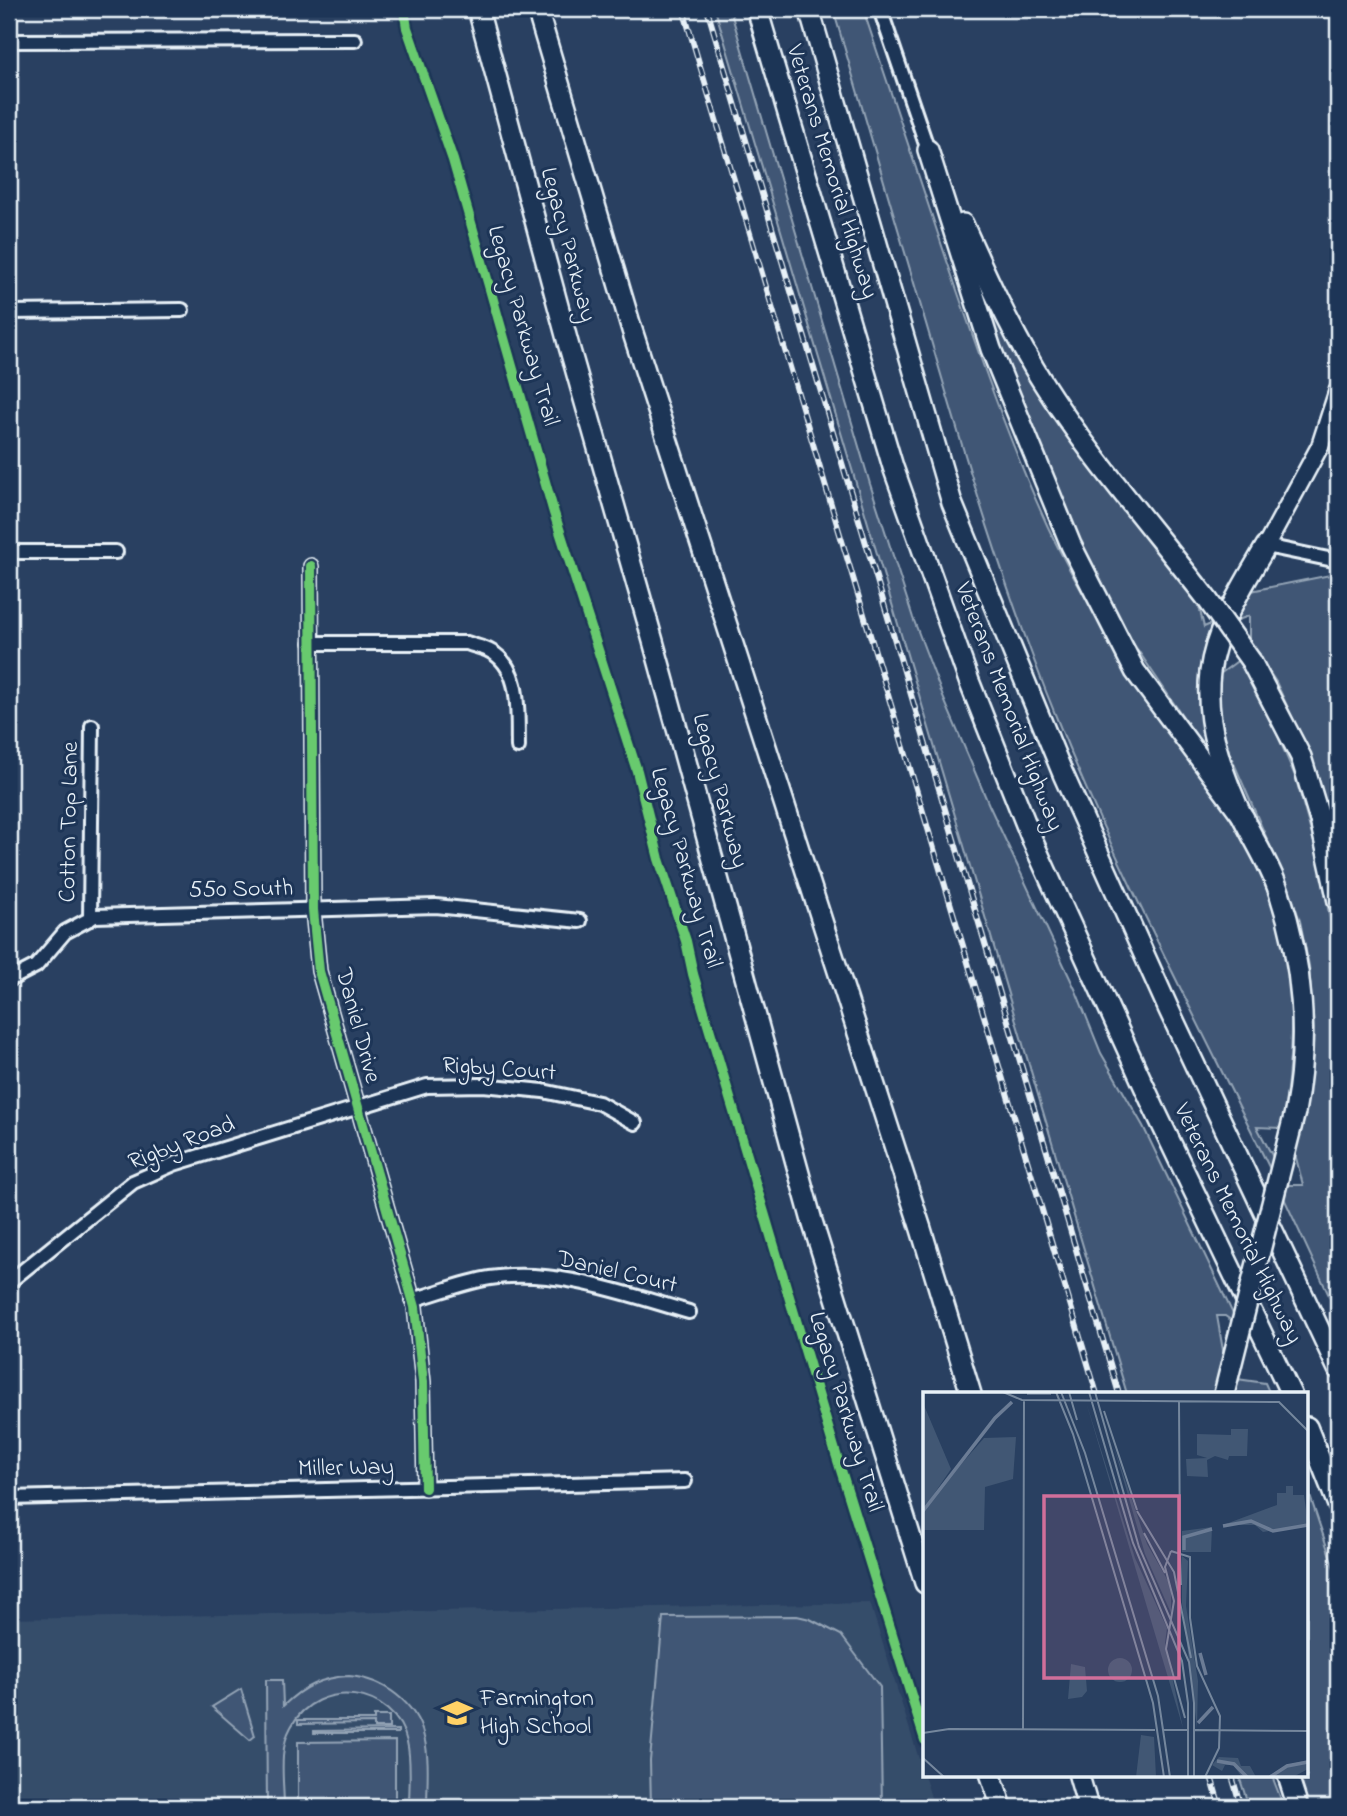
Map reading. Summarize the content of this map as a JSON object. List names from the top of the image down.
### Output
{
  "streets": {
    "highway": ["Veterans Memorial Highway", "Legacy Parkway"],
    "street": [
      "Cotton Top Lane",
      "550 South",
      "Daniel Drive",
      "Rigby Court",
      "Rigby Road",
      "Daniel Court",
      "Miller Way"
    ],
    "cycle path": ["Legacy Parkway Trail"]
  },
  "crossings": [
    ["Cotton Top Lane", "550 South"],
    ["550 South", "Daniel Drive"],
    ["Daniel Drive", "Rigby Court"],
    ["Daniel Drive", "Rigby Road"],
    ["Daniel Drive", "Daniel Court"],
    ["Daniel Drive", "Miller Way"],
    ["Rigby Court", "Rigby Road"]
  ],
  "places": {
    "school or university": ["Farmington High School"]
  }
}
